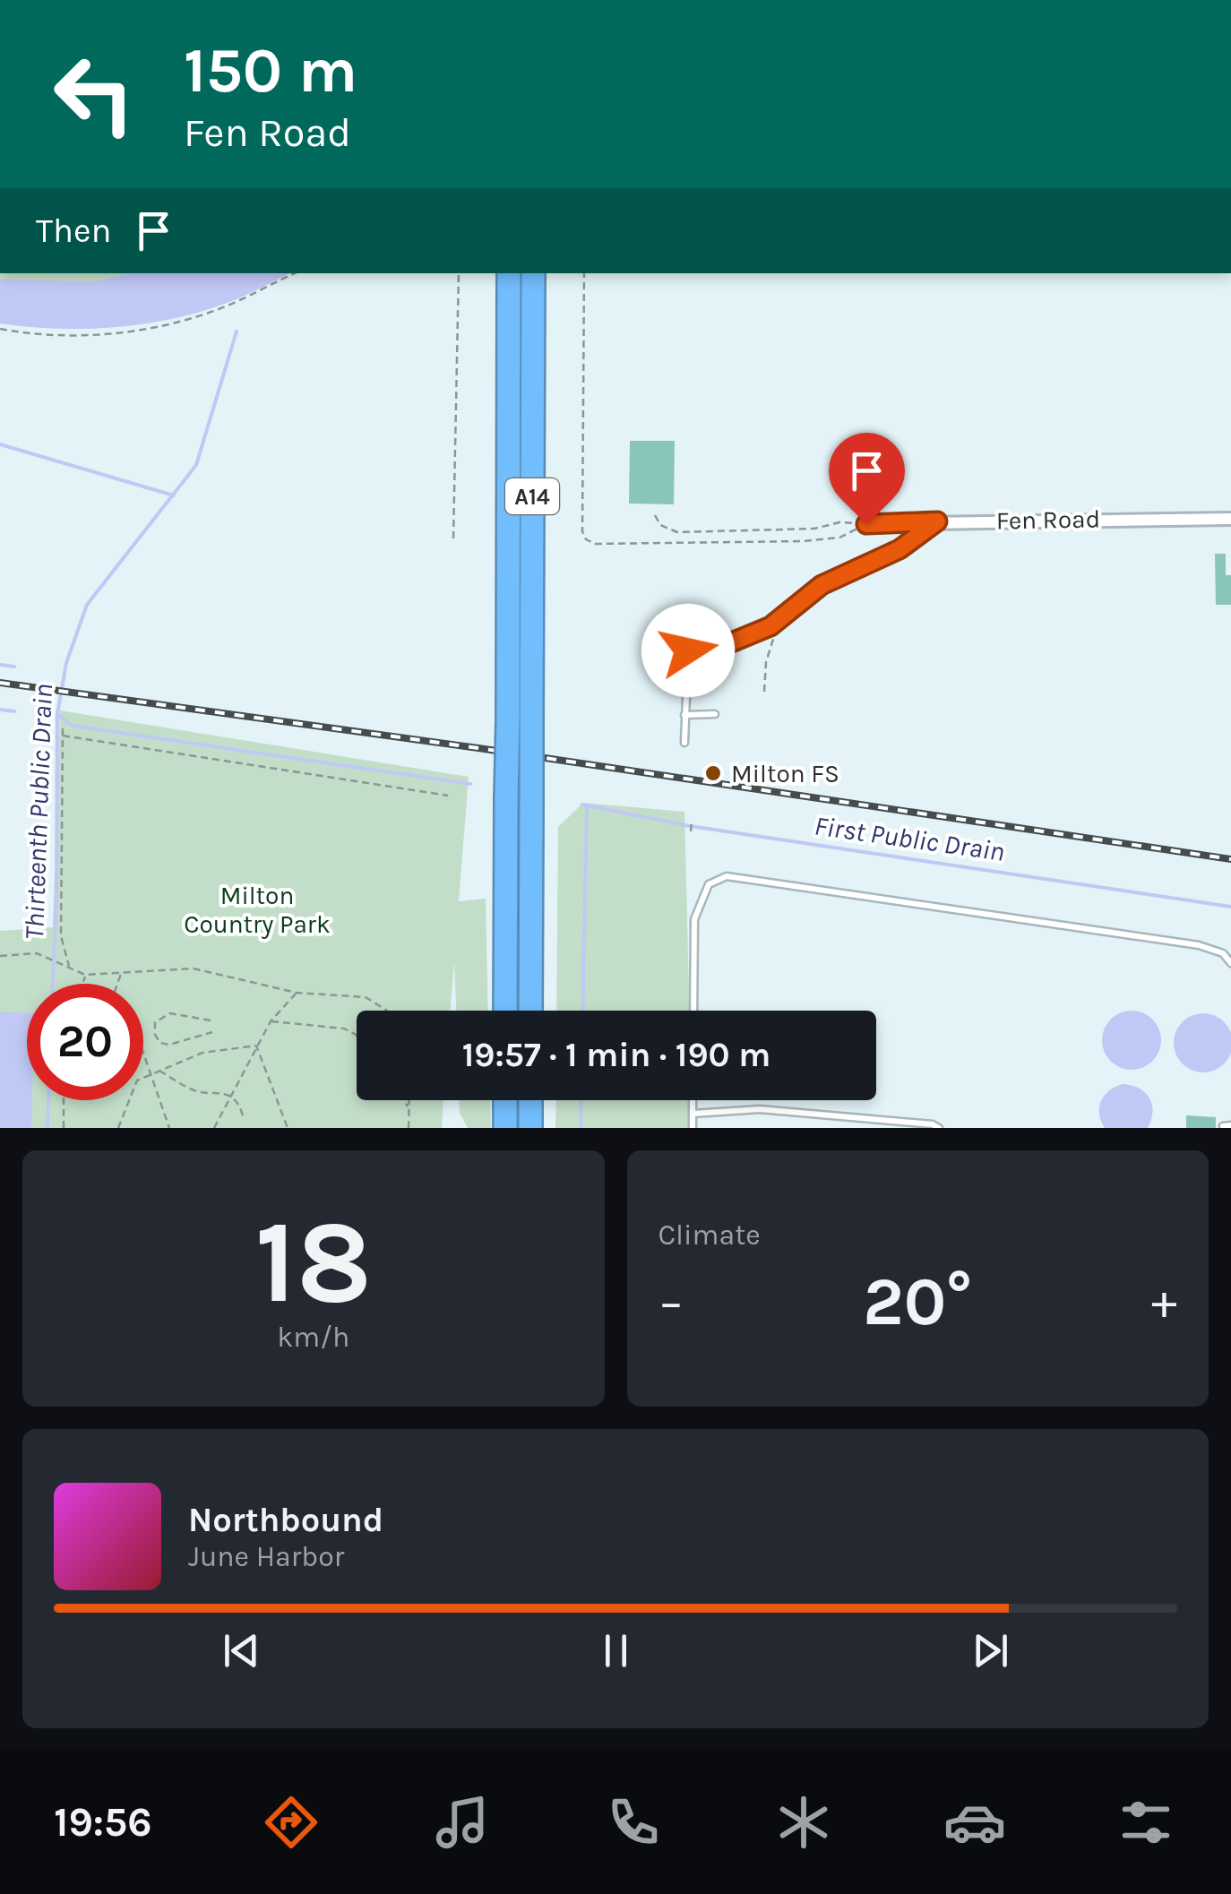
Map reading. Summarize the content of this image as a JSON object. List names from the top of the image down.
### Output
{
  "streets": {
    "highway": ["A14"],
    "street": ["Fen Road"]
  },
  "water": ["Thirteenth Public Drain", "First Public Drain"],
  "parks": ["Milton Country Park"],
  "places": ["Milton FS"],
  "page": {
    "turn": ["150 m", "Fen Road"],
    "then": "Then",
    "limit": "20",
    "trip": "19:57 · 1 min · 190 m",
    "tile": [
      ["18", "km/h"],
      "Climate"
    ],
    "heat": ["−", "20°", "+"],
    "song": ["Northbound", "June Harbor"],
    "tabs": "19:56"
  }
}
